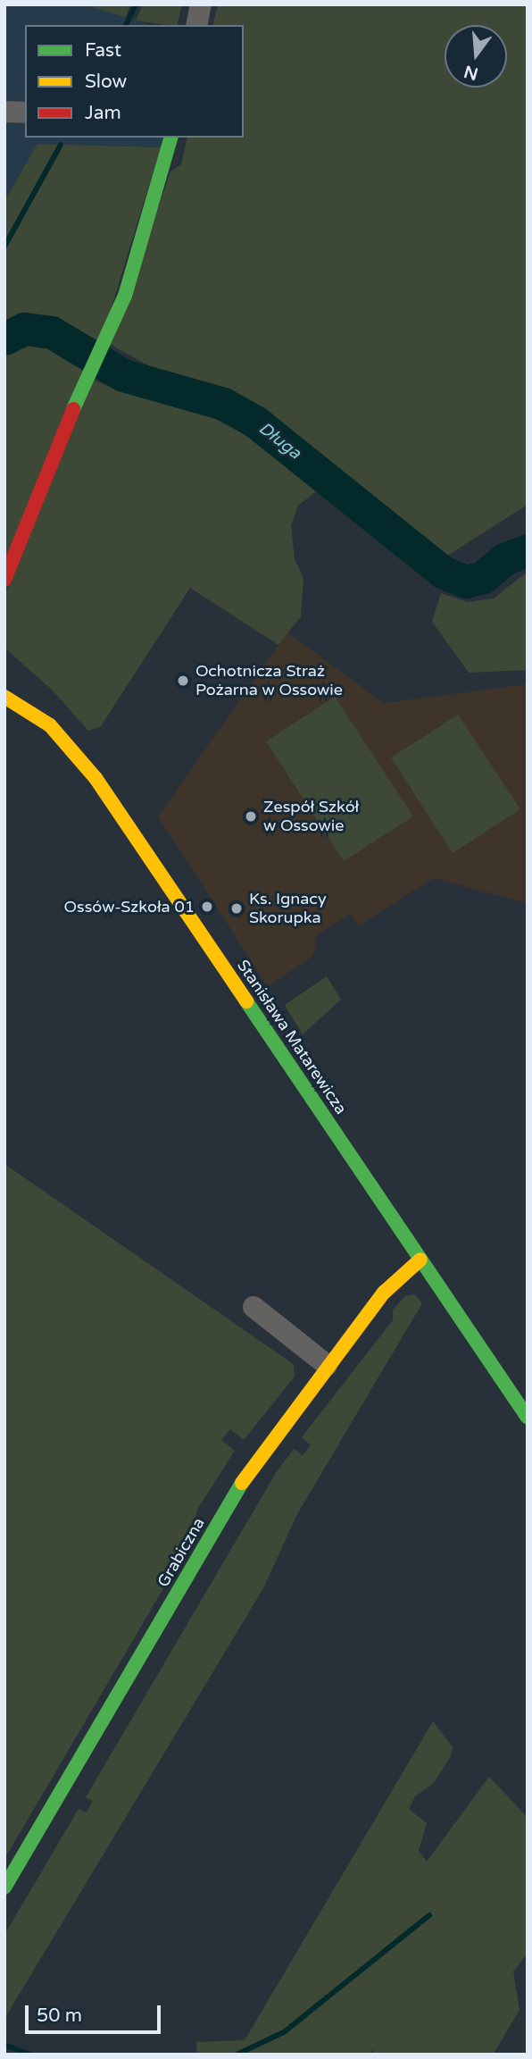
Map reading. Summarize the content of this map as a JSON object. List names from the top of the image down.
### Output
{
  "streets": {
    "street": ["Stanisława Matarewicza", "Grabiczna"]
  },
  "crossings": [
    ["Stanisława Matarewicza", "Grabiczna"]
  ],
  "water": ["Długa"],
  "places": [
    "Ochotnicza Straż Pożarna w Ossowie",
    "Zespół Szkół w Ossowie",
    "Ossów-Szkoła 01",
    "Ks. Ignacy Skorupka"
  ],
  "legend": ["Fast", "Slow", "Jam"],
  "scale_bar": "50 m",
  "north": "bottom"
}
